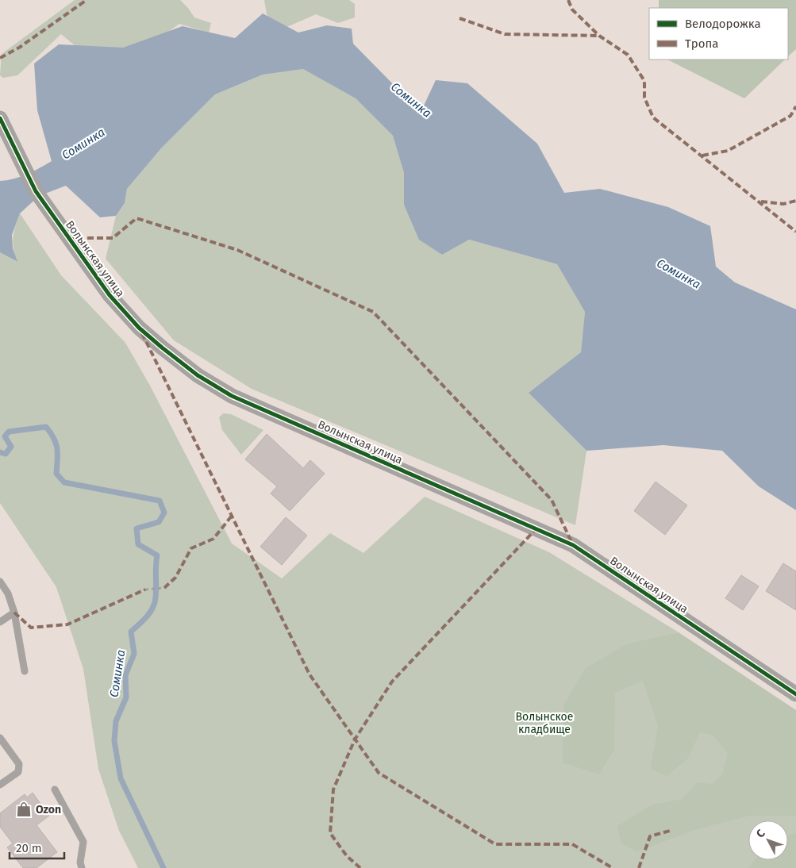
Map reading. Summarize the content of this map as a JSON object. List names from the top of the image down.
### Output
{
  "streets": {
    "street": ["Волынская улица"]
  },
  "water": ["Соминка"],
  "parks": ["Волынское кладбище"],
  "places": {
    "shop": ["Ozon"]
  },
  "legend": ["Велодорожка", "Тропа"],
  "scale_bar": "20 m",
  "north": "top left"
}
